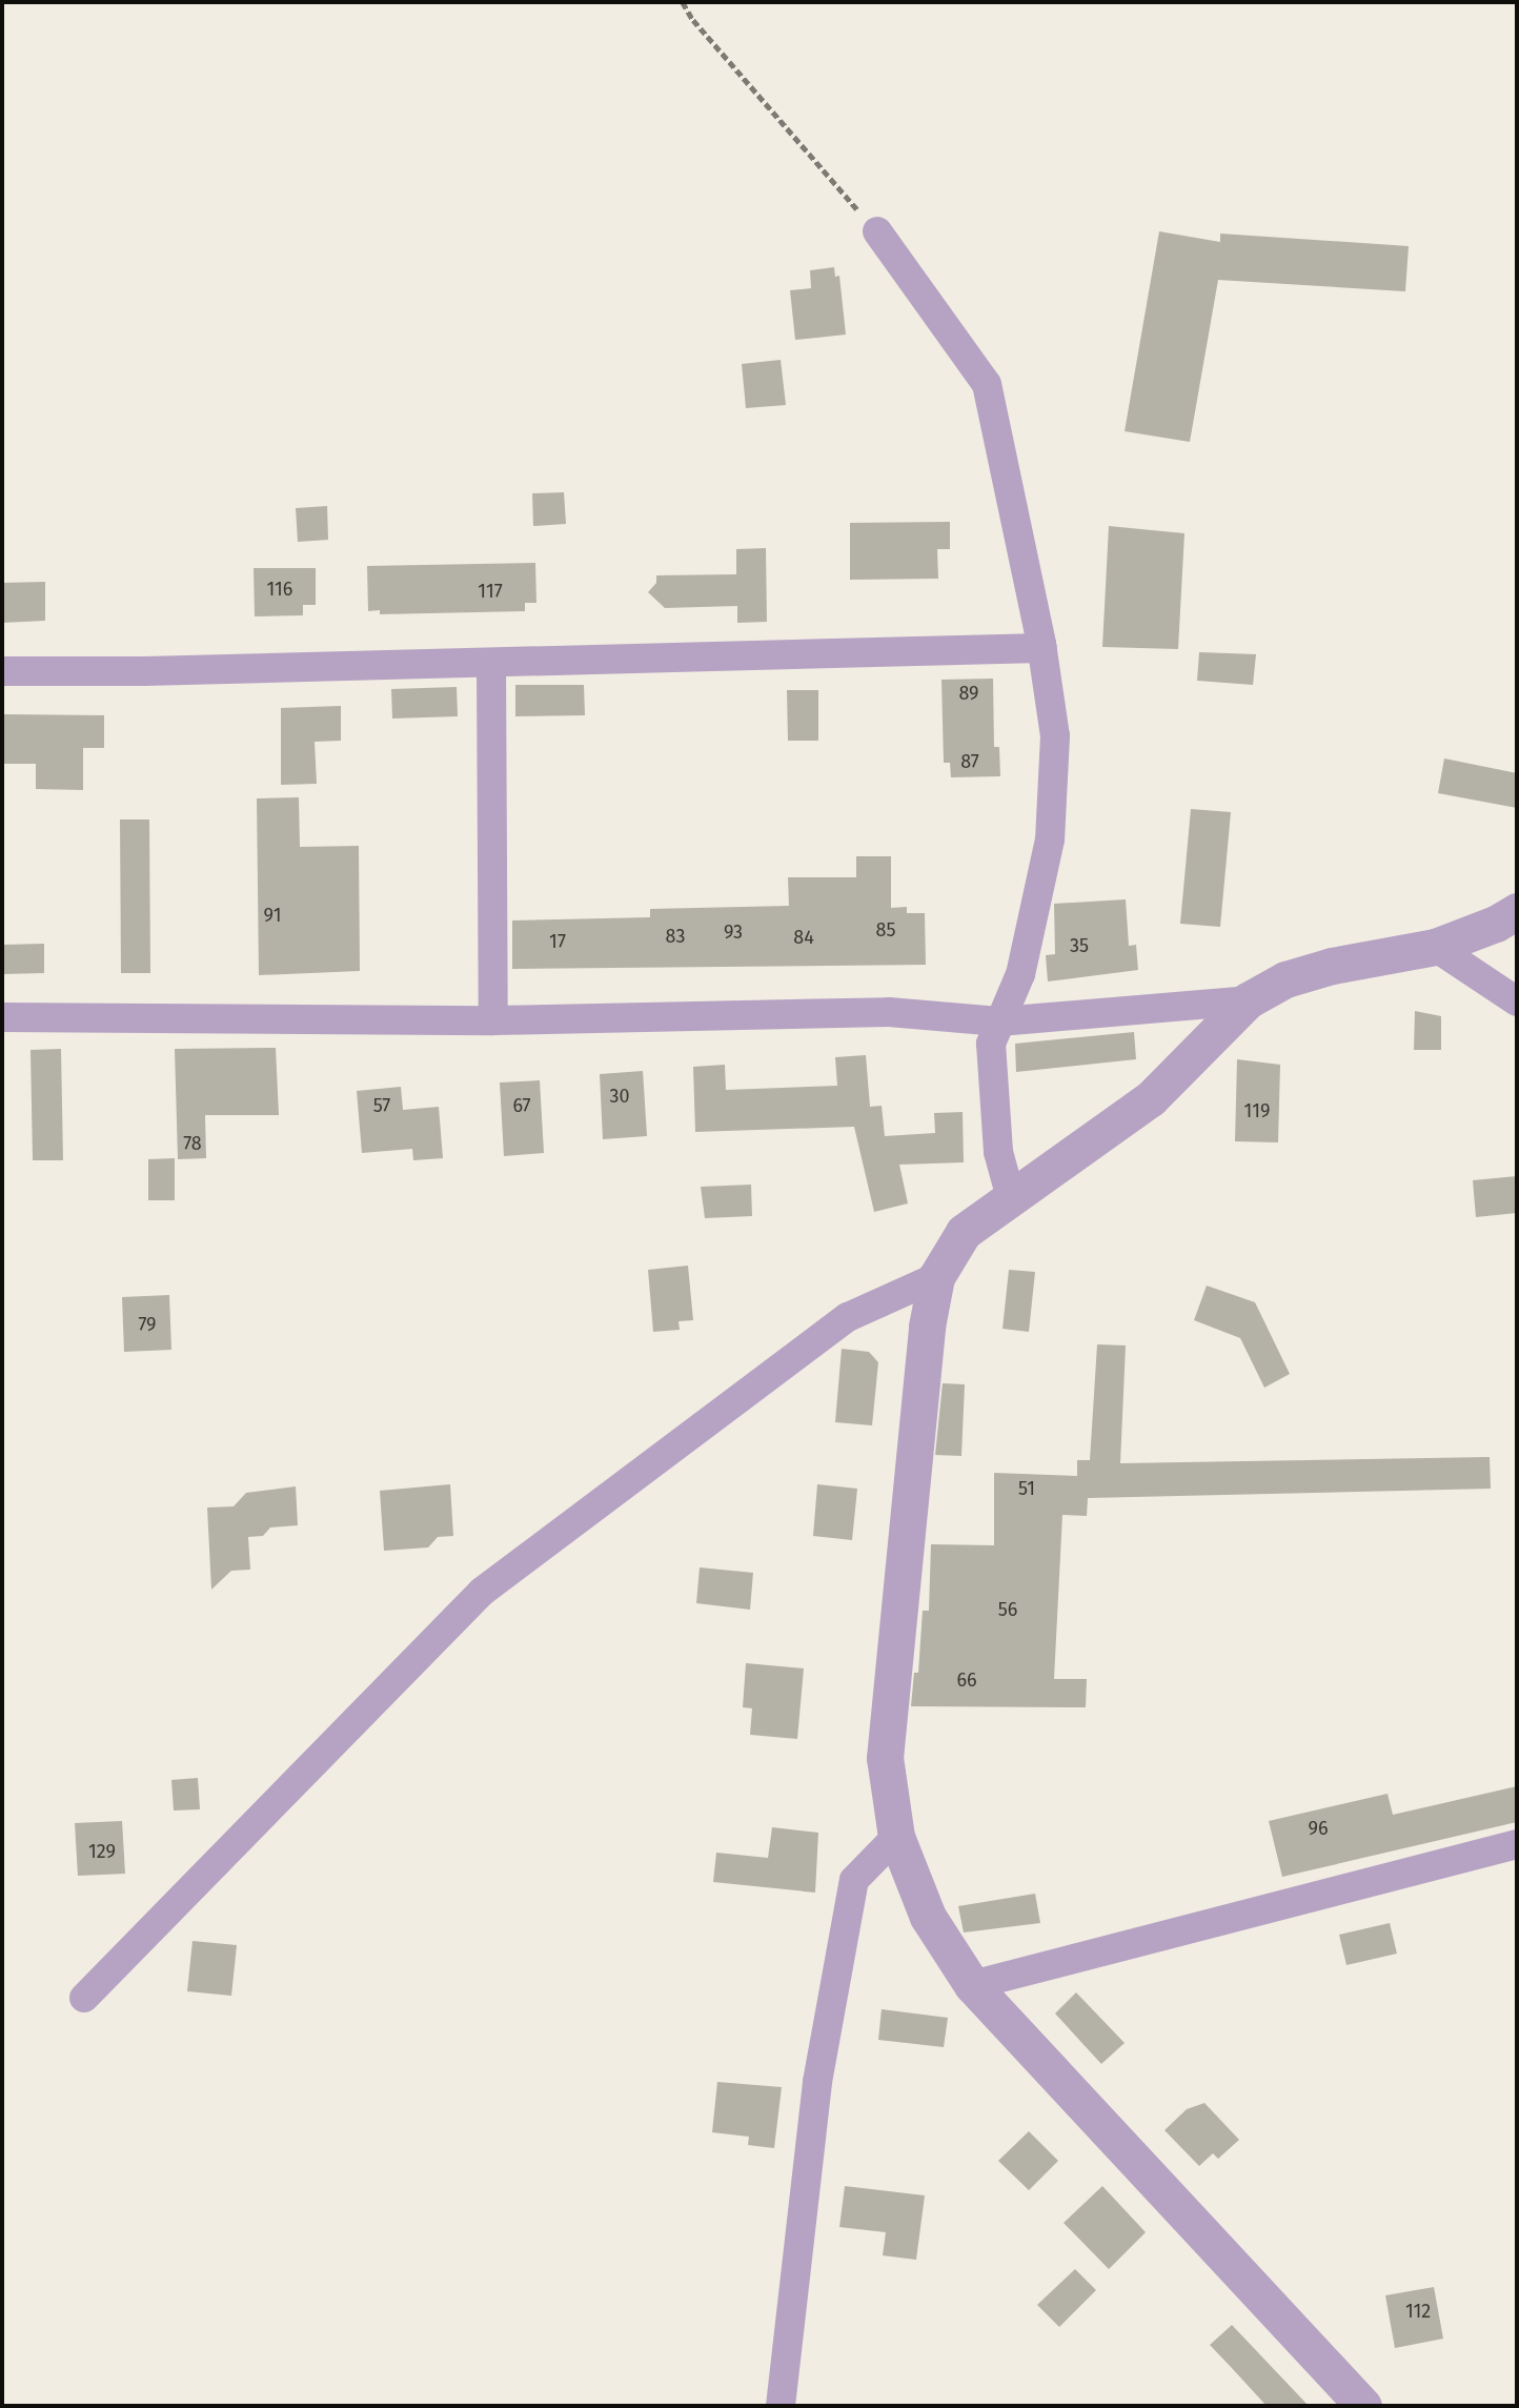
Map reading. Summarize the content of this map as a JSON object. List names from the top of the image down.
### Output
{
  "house_numbers": [
    "116",
    "117",
    "89",
    "87",
    "91",
    "85",
    "93",
    "83",
    "84",
    "17",
    "35",
    "30",
    "57",
    "67",
    "119",
    "78",
    "79",
    "51",
    "56",
    "66",
    "96",
    "129",
    "112"
  ]
}
